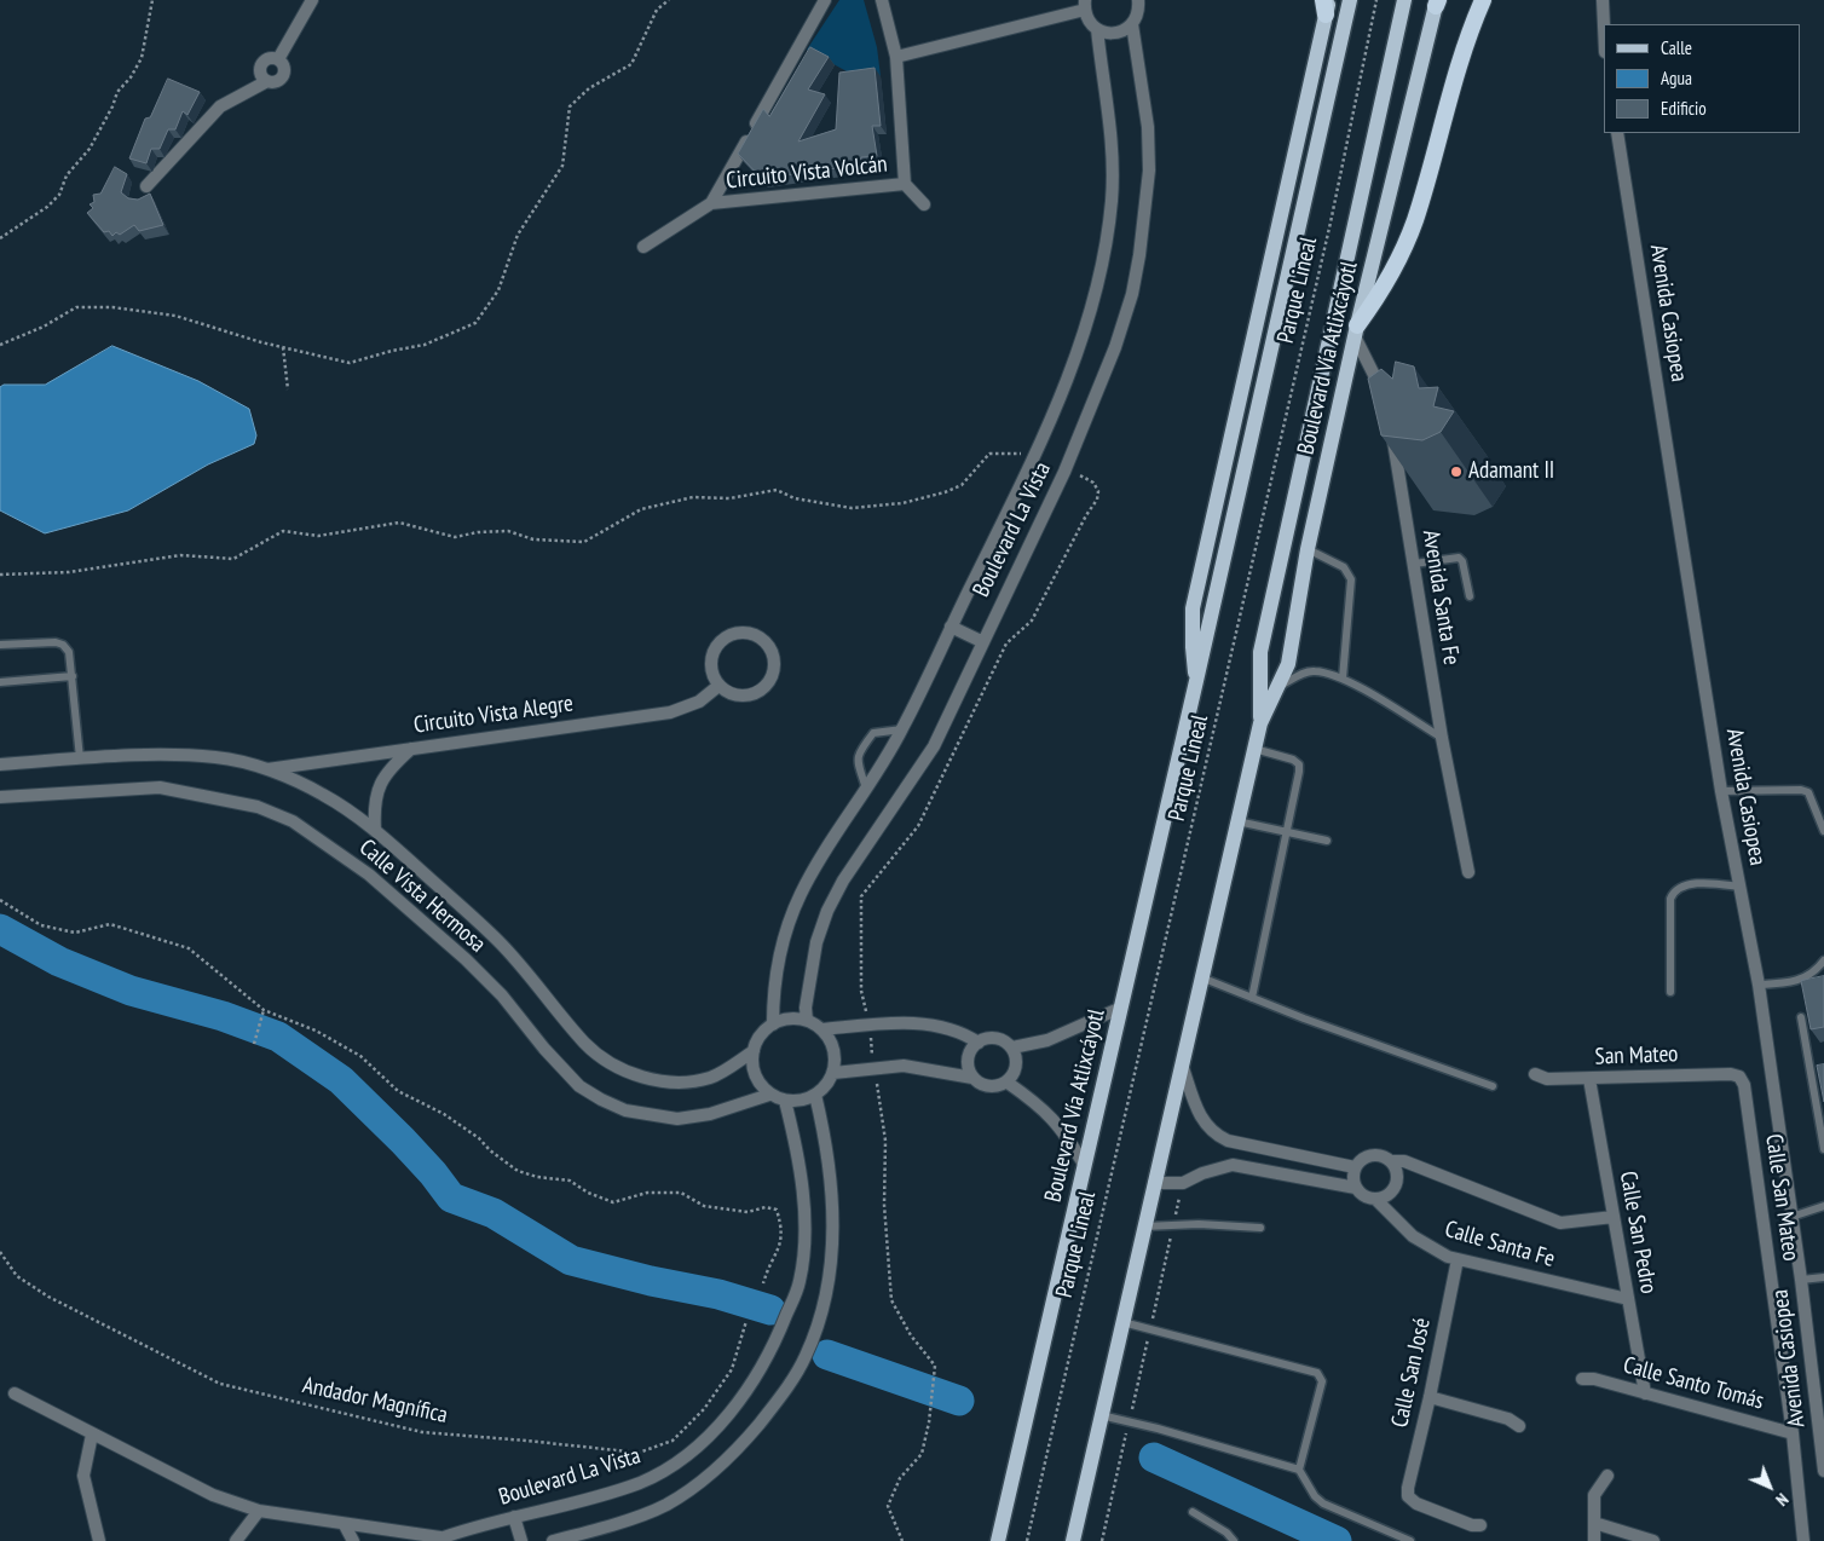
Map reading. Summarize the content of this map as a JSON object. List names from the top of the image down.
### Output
{
  "streets": {
    "main road": ["Boulevard Vía Atlixcáyotl"],
    "street": [
      "Circuito Vista Volcán",
      "Avenida Casiopea",
      "Boulevard La Vista",
      "Avenida Santa Fe",
      "Circuito Vista Alegre",
      "Calle Vista Hermosa",
      "San Mateo",
      "Calle San Mateo",
      "Calle San Pedro",
      "Calle Santa Fe",
      "Calle San José",
      "Calle Santo Tomás"
    ],
    "path": ["Parque Lineal", "Andador Magnífica"]
  },
  "crossings": [
    ["Boulevard La Vista", "Calle Vista Hermosa"],
    ["Circuito Vista Alegre", "Calle Vista Hermosa"],
    ["San Mateo", "Calle San Mateo"],
    ["San Mateo", "Calle San Pedro"],
    ["Calle San Mateo", "Calle Santo Tomás"],
    ["Calle San Pedro", "Calle Santa Fe"],
    ["Calle San Pedro", "Calle Santo Tomás"],
    ["Calle Santa Fe", "Calle San José"]
  ],
  "places": ["Adamant II"],
  "legend": ["Calle", "Agua", "Edificio"],
  "north": "bottom right"
}
